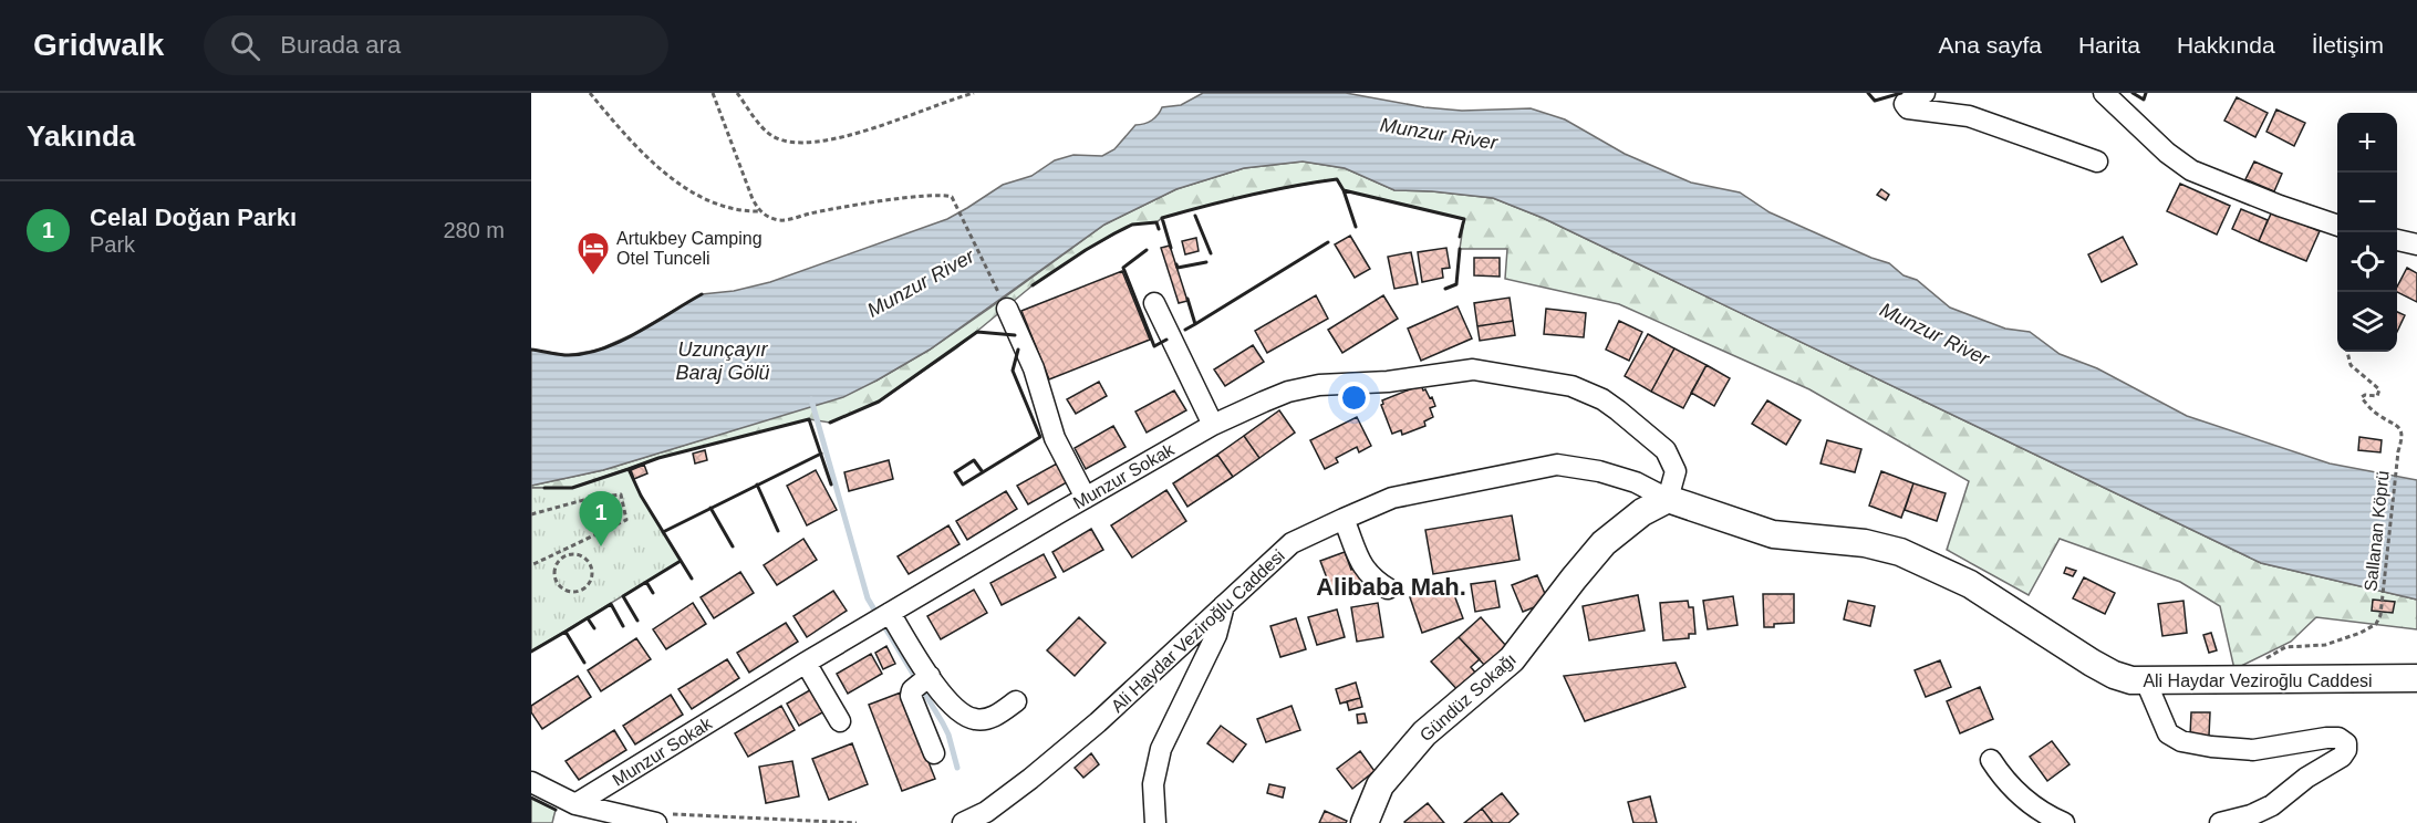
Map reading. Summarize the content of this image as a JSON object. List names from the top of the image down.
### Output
{
  "streets": {
    "main road": ["Ali Haydar Veziroğlu Caddesi", "Gündüz Sokağı"],
    "street": ["Munzur Sokak"],
    "path": ["Sallanan Köprü"]
  },
  "crossings": [
    ["Munzur Sokak", "Ali Haydar Veziroğlu Caddesi"],
    ["Munzur Sokak", "Gündüz Sokağı"],
    ["Ali Haydar Veziroğlu Caddesi", "Gündüz Sokağı"]
  ],
  "districts": ["Alibaba Mah."],
  "water": ["Munzur River", "Uzunçayır Baraj Gölü"],
  "places": {
    "hotel": ["Artukbey Camping Otel Tunceli"]
  },
  "page": {
    "header": "Gridwalk",
    "search": "Burada ara",
    "nav": [
      "Ana sayfa",
      "Harita",
      "Hakkında",
      "İletişim"
    ],
    "heading": "Yakında",
    "map_buttons": ["+", "−"],
    "list": [
      {
        "mark": "1",
        "name": "Celal Doğan Parkı",
        "note": "Park",
        "value": "280 m"
      }
    ],
    "pins": "1"
  }
}
